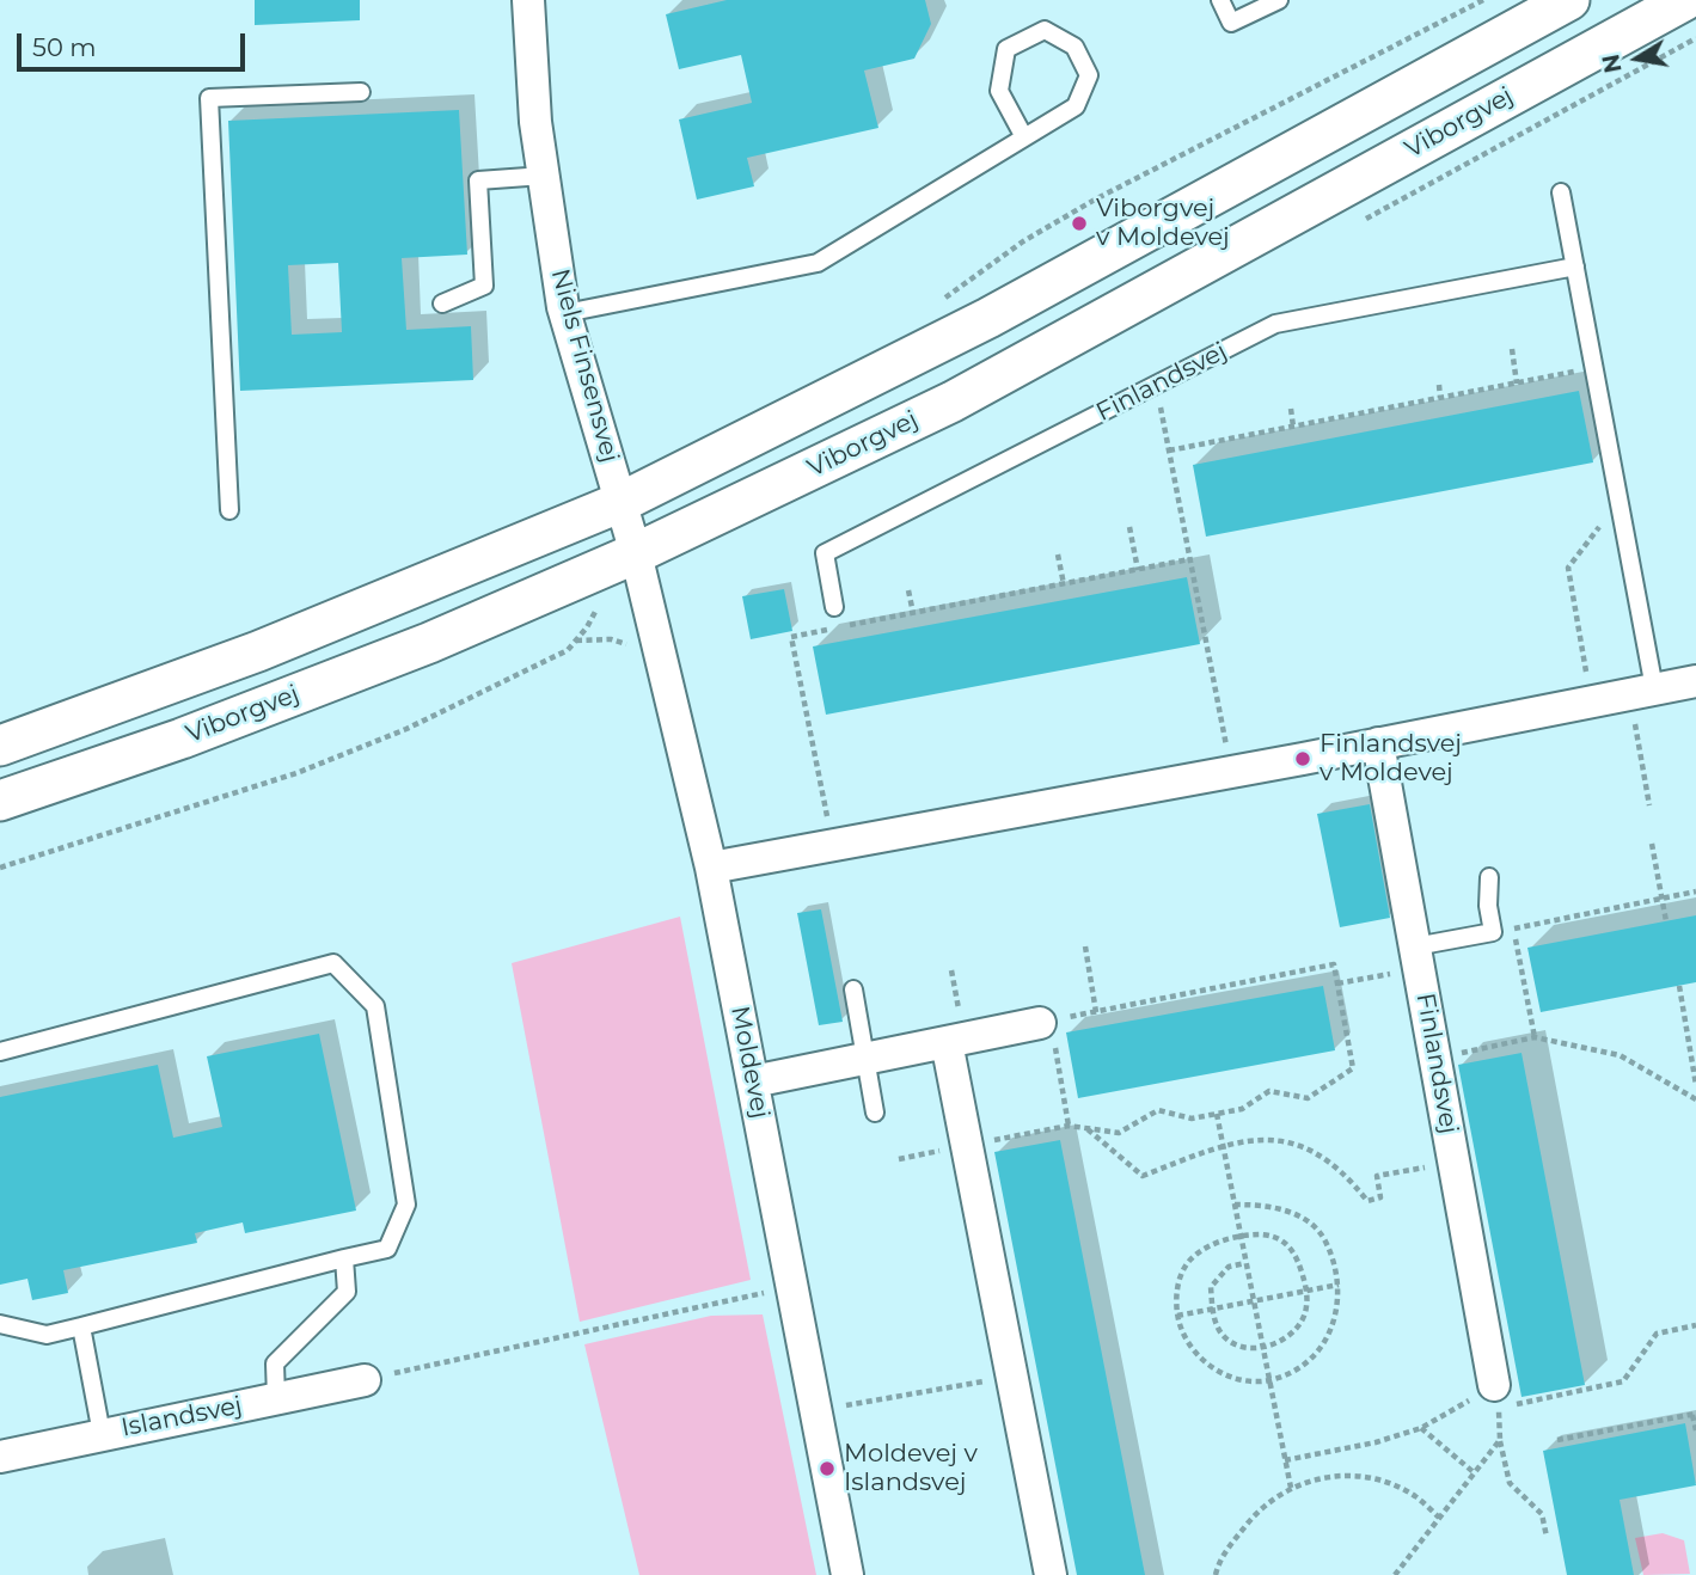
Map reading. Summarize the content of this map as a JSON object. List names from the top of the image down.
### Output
{
  "streets": {
    "street": [
      "Viborgvej",
      "Niels Finsensvej",
      "Finlandsvej",
      "Moldevej",
      "Islandsvej"
    ]
  },
  "crossings": [
    ["Viborgvej", "Niels Finsensvej"],
    ["Viborgvej", "Moldevej"],
    ["Niels Finsensvej", "Moldevej"]
  ],
  "places": ["Viborgvej v Moldevej", "Finlandsvej v Moldevej", "Moldevej v Islandsvej"],
  "scale_bar": "50 m",
  "north": "left"
}
